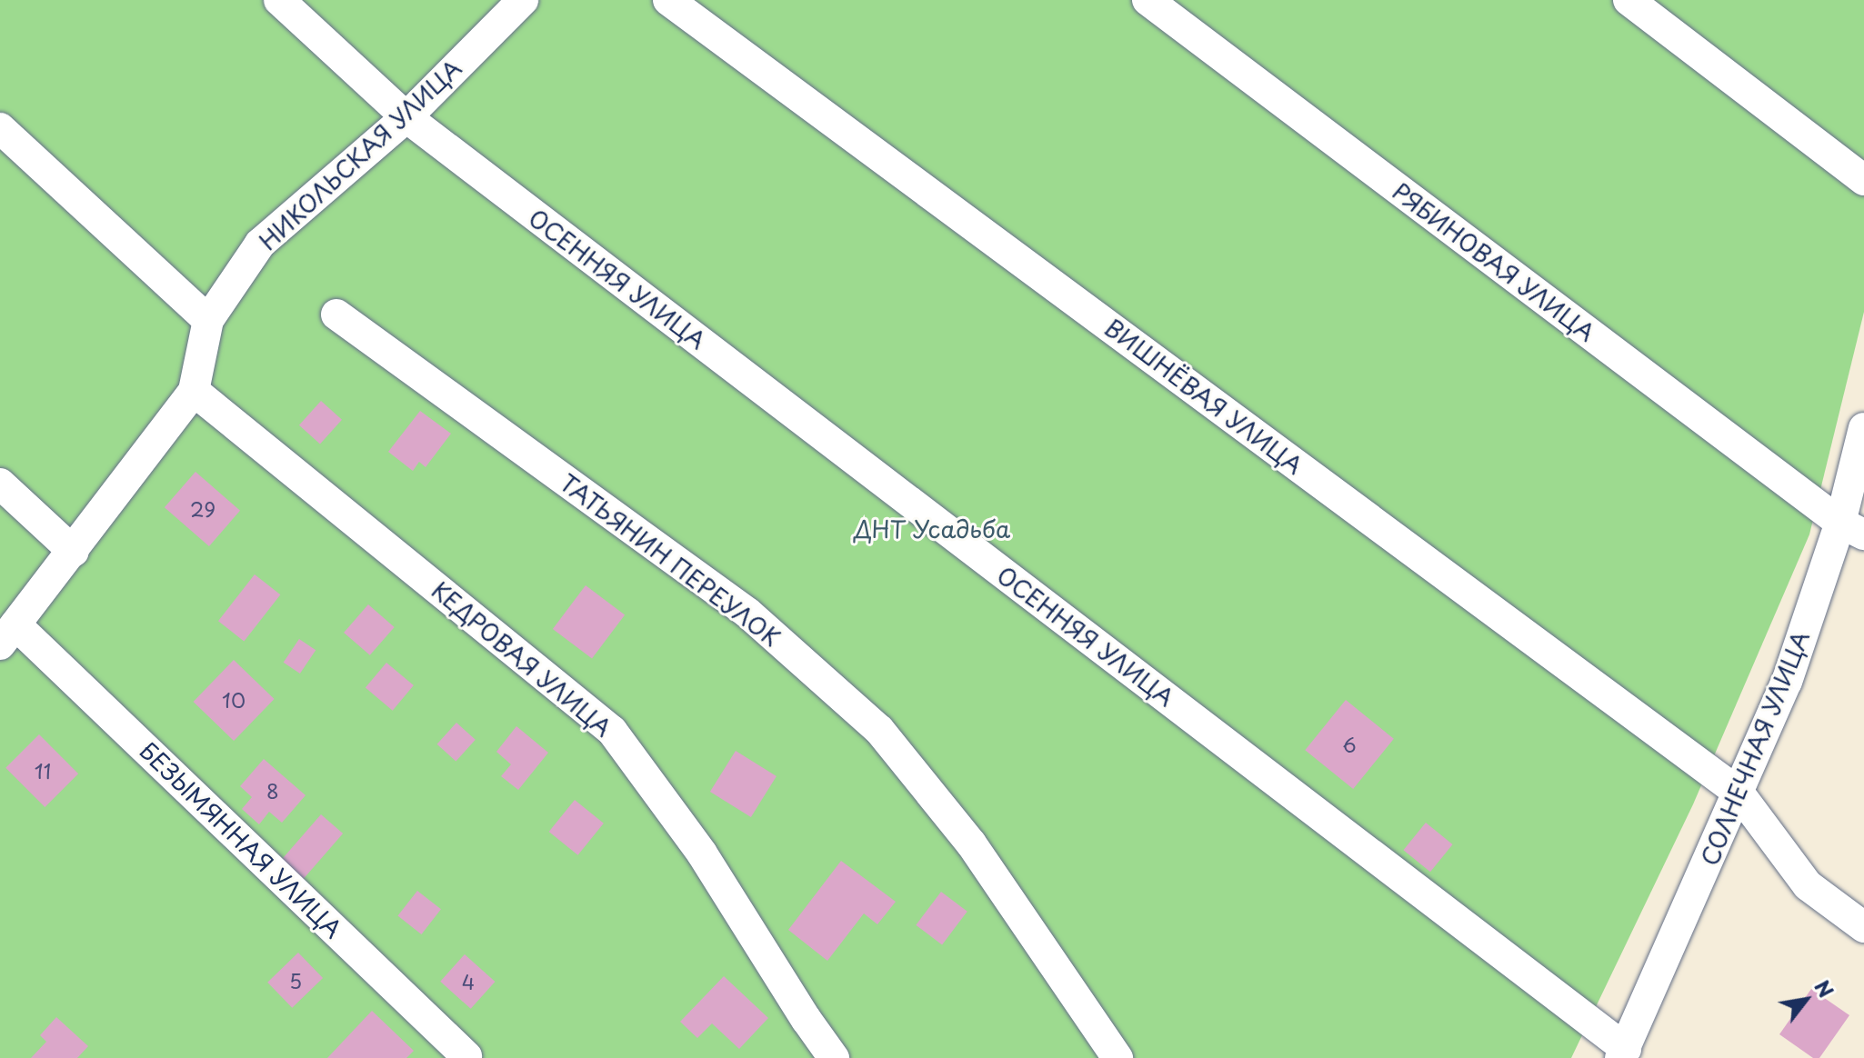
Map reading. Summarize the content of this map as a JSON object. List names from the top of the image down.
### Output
{
  "streets": {
    "street": [
      "НИКОЛЬСКАЯ УЛИЦА",
      "РЯБИНОВАЯ УЛИЦА",
      "ОСЕННЯЯ УЛИЦА",
      "ВИШНЁВАЯ УЛИЦА",
      "ТАТЬЯНИН ПЕРЕУЛОК",
      "КЕДРОВАЯ УЛИЦА",
      "СОЛНЕЧНАЯ УЛИЦА",
      "БЕЗЫМЯННАЯ УЛИЦА"
    ]
  },
  "crossings": [
    ["НИКОЛЬСКАЯ УЛИЦА", "ОСЕННЯЯ УЛИЦА"],
    ["НИКОЛЬСКАЯ УЛИЦА", "КЕДРОВАЯ УЛИЦА"],
    ["НИКОЛЬСКАЯ УЛИЦА", "БЕЗЫМЯННАЯ УЛИЦА"],
    ["РЯБИНОВАЯ УЛИЦА", "СОЛНЕЧНАЯ УЛИЦА"],
    ["ОСЕННЯЯ УЛИЦА", "СОЛНЕЧНАЯ УЛИЦА"],
    ["ВИШНЁВАЯ УЛИЦА", "СОЛНЕЧНАЯ УЛИЦА"]
  ],
  "parks": ["ДНТ Усадьба"],
  "house_numbers": [
    "29",
    "10",
    "6",
    "11",
    "8",
    "5",
    "4"
  ],
  "north": "top right"
}
